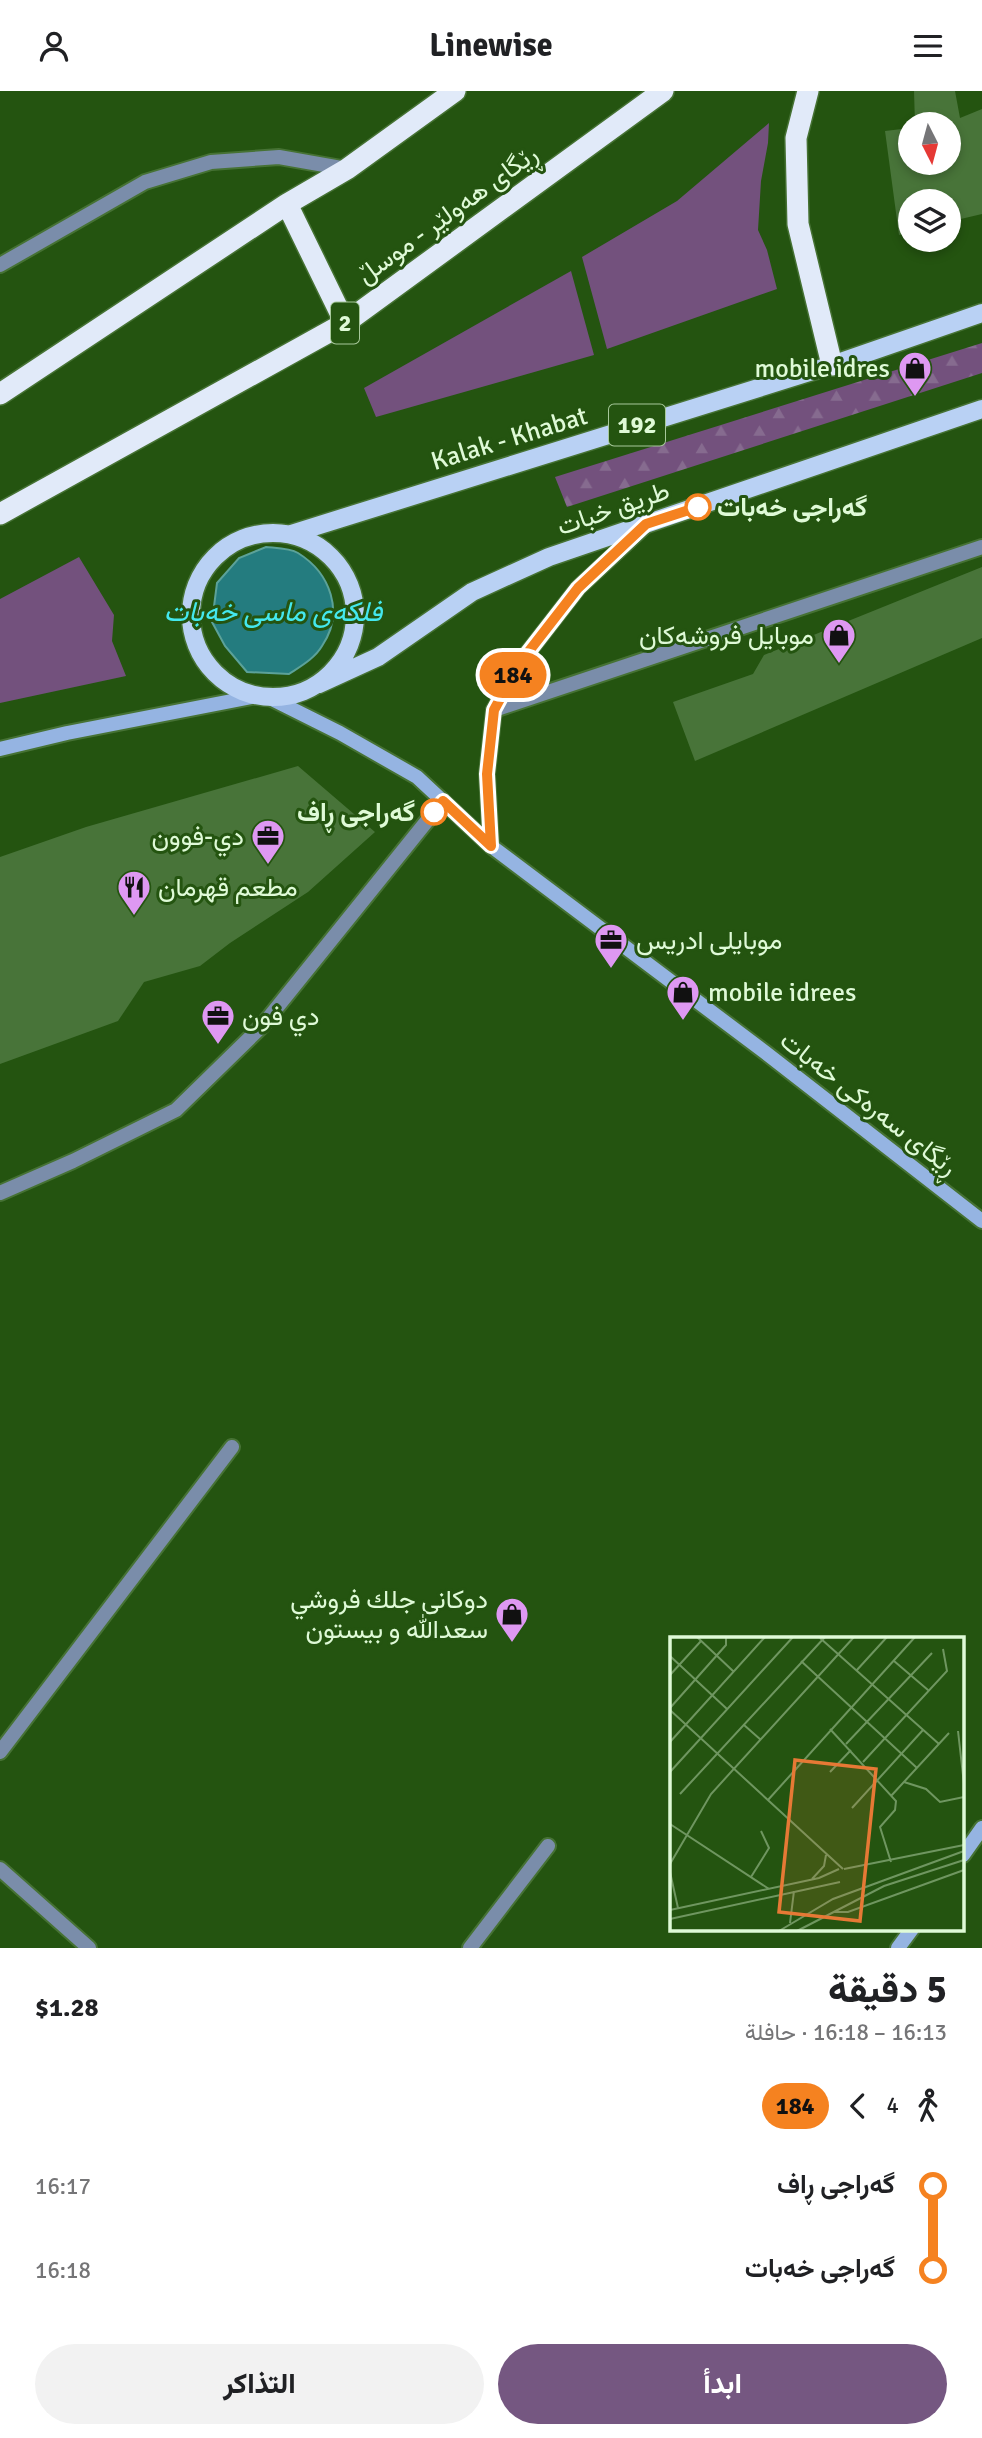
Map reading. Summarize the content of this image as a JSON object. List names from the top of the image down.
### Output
{
  "streets": {
    "highway": ["ڕێگای هەولێر - موسڵ", "2"],
    "main road": ["192", "Kalak - Khabat", "طريق خبات"],
    "street": ["ڕێگای سەرەکی خەبات"]
  },
  "crossings": [
    ["Kalak - Khabat", "طريق خبات"],
    ["Kalak - Khabat", "ڕێگای سەرەکی خەبات"],
    ["طريق خبات", "ڕێگای سەرەکی خەبات"]
  ],
  "water": ["فلکەی ماسی خەبات"],
  "places": {
    "shop": [
      "mobile idres",
      "موبایل فروشەکان",
      "mobile idrees",
      "دوكانى جلك فروشي سعدالله و بيستون"
    ],
    "other": ["گەراجی خەبات", "گەراجی ڕاف"],
    "office": ["دي-فوون", "موبايلى ادريس", "دي فون"],
    "restaurant": ["مطعم قهرمان"]
  },
  "lines": ["bus line 184"],
  "north": "bottom",
  "page": {
    "header": "Linewise",
    "on_map": "184",
    "heading": ["5 دقيقة", "16:13 – 16:18 · حافلة", "$1.28"],
    "legs": ["4", "184"],
    "list": [
      {
        "name": "گەراجی ڕاف",
        "value": "16:17"
      },
      {
        "name": "گەراجی خەبات",
        "value": "16:18"
      }
    ],
    "buttons": ["ابدأ", "التذاكر"]
  }
}
